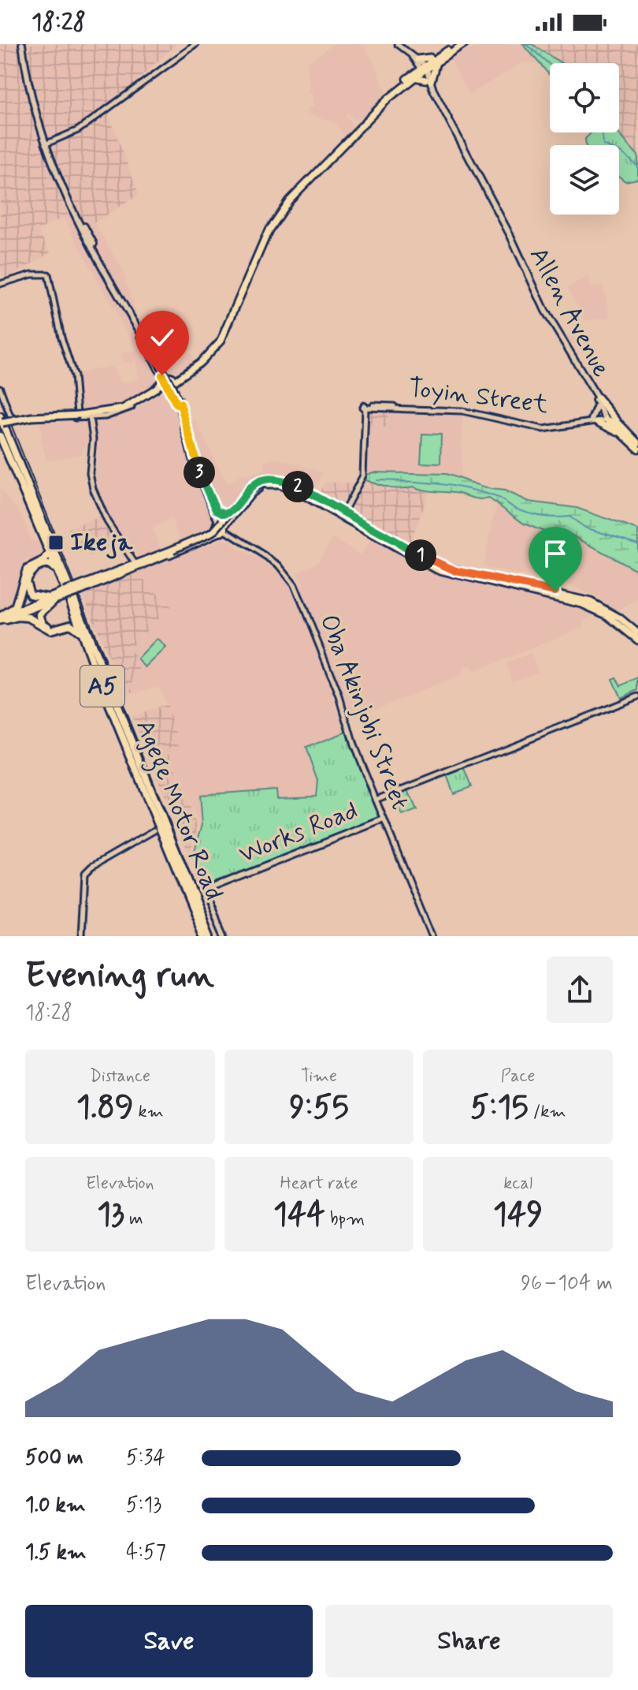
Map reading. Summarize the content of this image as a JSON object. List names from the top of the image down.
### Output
{
  "streets": {
    "highway": ["A5", "Agege Motor Road"],
    "main road": ["Allen Avenue", "Works Road"],
    "street": ["Toyin Street", "Oba Akinjobi Street"]
  },
  "crossings": [
    ["Allen Avenue", "Toyin Street"],
    ["Oba Akinjobi Street", "Works Road"],
    ["Agege Motor Road", "Works Road"]
  ],
  "places": {
    "transit": ["Ikeja"]
  },
  "page": {
    "status": "18:28",
    "pins": ["3", "2", "1"],
    "heading": ["Evening run", "18:28"],
    "stats": [
      ["Distance", "1.89 km"],
      ["Time", "9:55"],
      ["Pace", "5:15 /km"],
      ["Elevation", "13 m"],
      ["Heart rate", "144 bpm"],
      ["kcal", "149"]
    ],
    "chart": ["Elevation", "96–104 m"],
    "list": [
      {
        "name": "500 m",
        "note": "5:34"
      },
      {
        "name": "1.0 km",
        "note": "5:13"
      },
      {
        "name": "1.5 km",
        "note": "4:57"
      }
    ],
    "buttons": ["Save", "Share"]
  }
}
